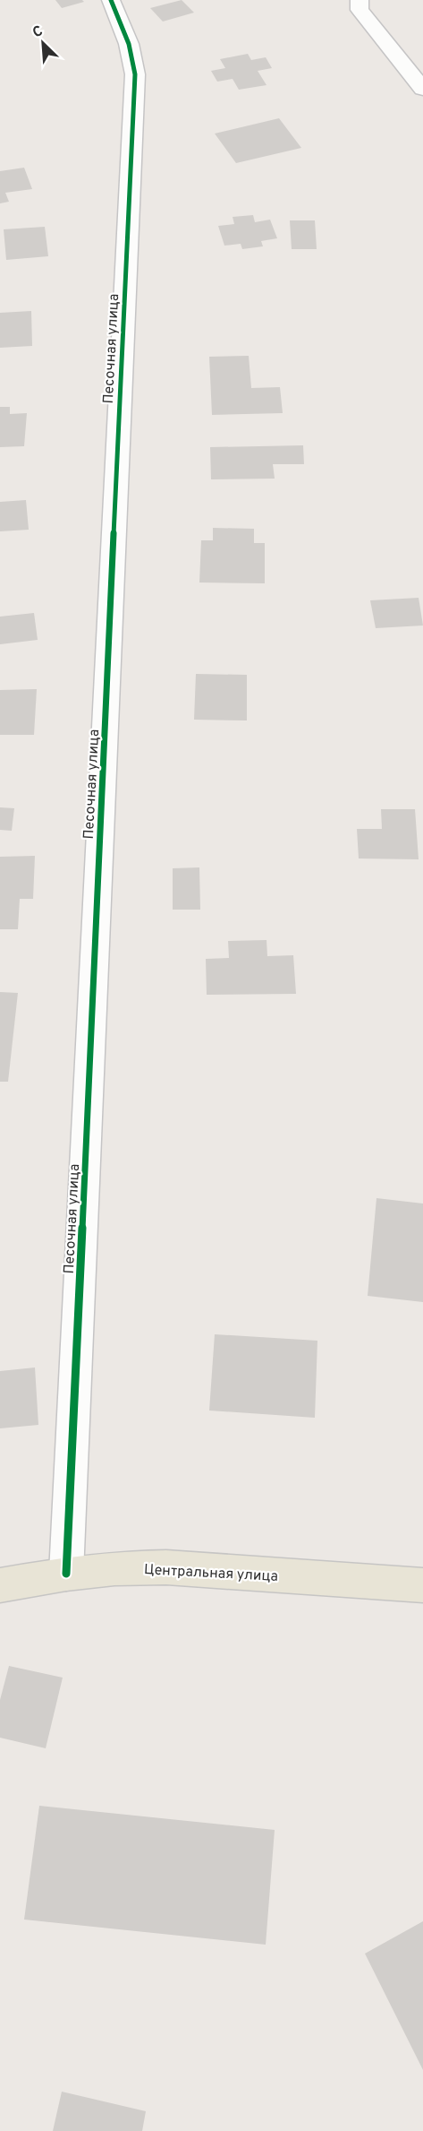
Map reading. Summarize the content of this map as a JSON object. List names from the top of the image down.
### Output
{
  "streets": {
    "main road": ["Центральная улица"],
    "street": ["Песочная улица"]
  },
  "crossings": [
    ["Песочная улица", "Центральная улица"]
  ],
  "north": "top left"
}
